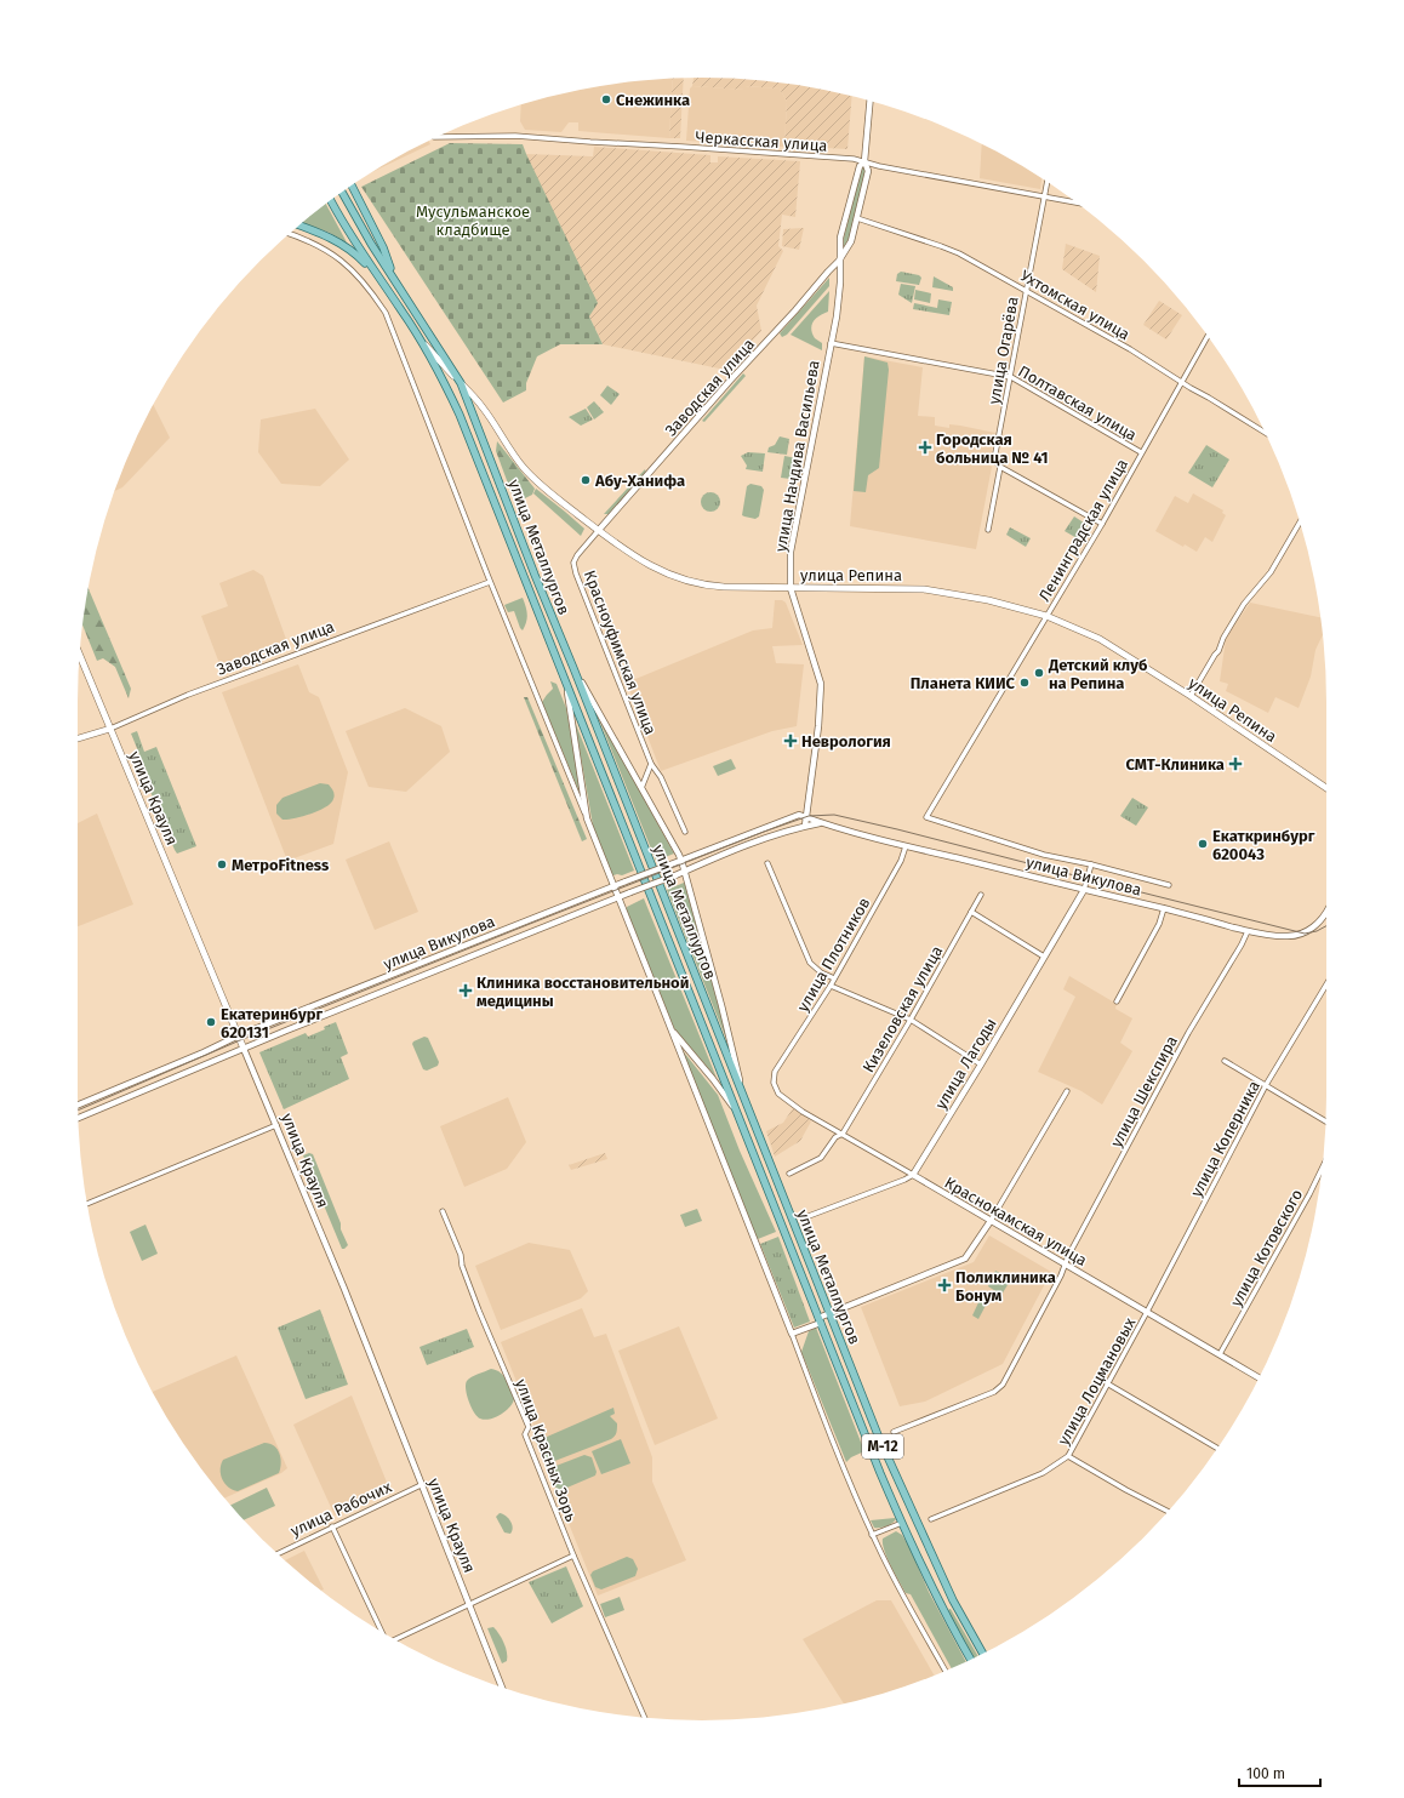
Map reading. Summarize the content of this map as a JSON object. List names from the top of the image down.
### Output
{
  "streets": {
    "main road": [
      "улица Металлургов",
      "улица Репина",
      "улица Крауля",
      "М-12"
    ],
    "street": [
      "Черкасская улица",
      "Ухтомская улица",
      "улица Огарёва",
      "Заводская улица",
      "Полтавская улица",
      "улица Начдива Васильева",
      "Ленинградская улица",
      "Красноуфимская улица",
      "улица Викулова",
      "улица Плотников",
      "Кизеловская улица",
      "улица Лагоды",
      "улица Шекспира",
      "улица Коперника",
      "Краснокамская улица",
      "улица Котовского",
      "улица Лоцмановых",
      "улица Красных Зорь",
      "улица Рабочих"
    ]
  },
  "crossings": [
    ["Черкасская улица", "улица Огарёва"],
    ["Черкасская улица", "улица Начдива Васильева"],
    ["Ухтомская улица", "улица Огарёва"],
    ["Ухтомская улица", "улица Начдива Васильева"],
    ["Ухтомская улица", "Ленинградская улица"],
    ["улица Огарёва", "Полтавская улица"],
    ["Заводская улица", "улица Начдива Васильева"],
    ["Заводская улица", "улица Репина"],
    ["Заводская улица", "Красноуфимская улица"],
    ["Заводская улица", "улица Крауля"],
    ["Полтавская улица", "улица Начдива Васильева"],
    ["Полтавская улица", "Ленинградская улица"],
    ["улица Начдива Васильева", "улица Репина"],
    ["улица Начдива Васильева", "улица Викулова"],
    ["Ленинградская улица", "улица Репина"],
    ["Ленинградская улица", "улица Лагоды"],
    ["улица Металлургов", "улица Репина"],
    ["улица Репина", "Красноуфимская улица"],
    ["улица Крауля", "улица Викулова"],
    ["улица Крауля", "улица Рабочих"],
    ["улица Викулова", "улица Плотников"],
    ["улица Викулова", "улица Лагоды"],
    ["улица Викулова", "улица Шекспира"],
    ["улица Плотников", "Краснокамская улица"],
    ["Кизеловская улица", "Краснокамская улица"],
    ["улица Лагоды", "Краснокамская улица"],
    ["улица Шекспира", "Краснокамская улица"],
    ["улица Коперника", "Краснокамская улица"],
    ["улица Коперника", "улица Лоцмановых"],
    ["Краснокамская улица", "улица Котовского"],
    ["Краснокамская улица", "улица Лоцмановых"]
  ],
  "parks": ["Мусульманское кладбище"],
  "places": {
    "other": [
      "Снежинка",
      "Абу-Ханифа",
      "Детский клуб на Репина",
      "Планета КИИС",
      "Екаткринбург 620043",
      "МетроFitness",
      "Екатеринбург 620131"
    ],
    "health": [
      "Городская больница № 41",
      "Неврология",
      "СМТ-Клиника",
      "Клиника восстановительной медицины",
      "Поликлиника Бонум"
    ]
  },
  "scale_bar": "100 m"
}
